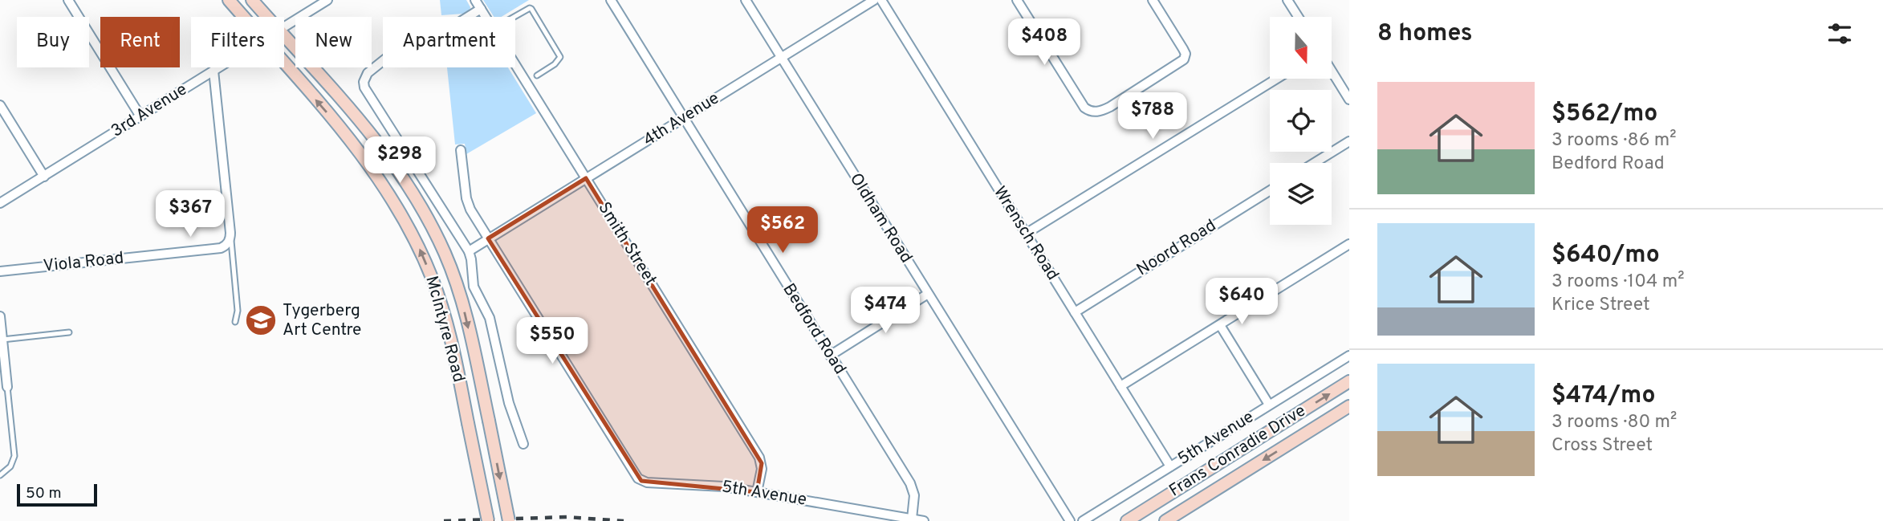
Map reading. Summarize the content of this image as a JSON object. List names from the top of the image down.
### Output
{
  "streets": {
    "main road": ["McIntyre Road", "Frans Conradie Drive"],
    "street": [
      "3rd Avenue",
      "4th Avenue",
      "Oldham Road",
      "Wrensch Road",
      "Smith Street",
      "Noord Road",
      "Viola Road",
      "Bedford Road",
      "5th Avenue"
    ]
  },
  "crossings": [
    ["4th Avenue", "Oldham Road"],
    ["4th Avenue", "Smith Street"],
    ["4th Avenue", "Bedford Road"],
    ["4th Avenue", "5th Avenue"],
    ["Wrensch Road", "Noord Road"],
    ["Wrensch Road", "5th Avenue"],
    ["Smith Street", "5th Avenue"],
    ["Bedford Road", "5th Avenue"]
  ],
  "places": {
    "school or university": ["Tygerberg Art Centre"]
  },
  "scale_bar": "50 m",
  "north": "bottom",
  "page": {
    "heading": "8 homes",
    "chip": [
      "Buy",
      "Rent",
      "Filters",
      "New",
      "Apartment"
    ],
    "price": [
      "$408",
      "$788",
      "$298",
      "$367",
      "$562",
      "$640",
      "$474",
      "$550"
    ],
    "list": [
      {
        "name": "$562/mo",
        "note": "3 rooms · 86 m² · Bedford Road"
      },
      {
        "name": "$640/mo",
        "note": "3 rooms · 104 m² · Krice Street"
      },
      {
        "name": "$474/mo",
        "note": "3 rooms · 80 m² · Cross Street"
      }
    ],
    "scale": "50 m"
  }
}
